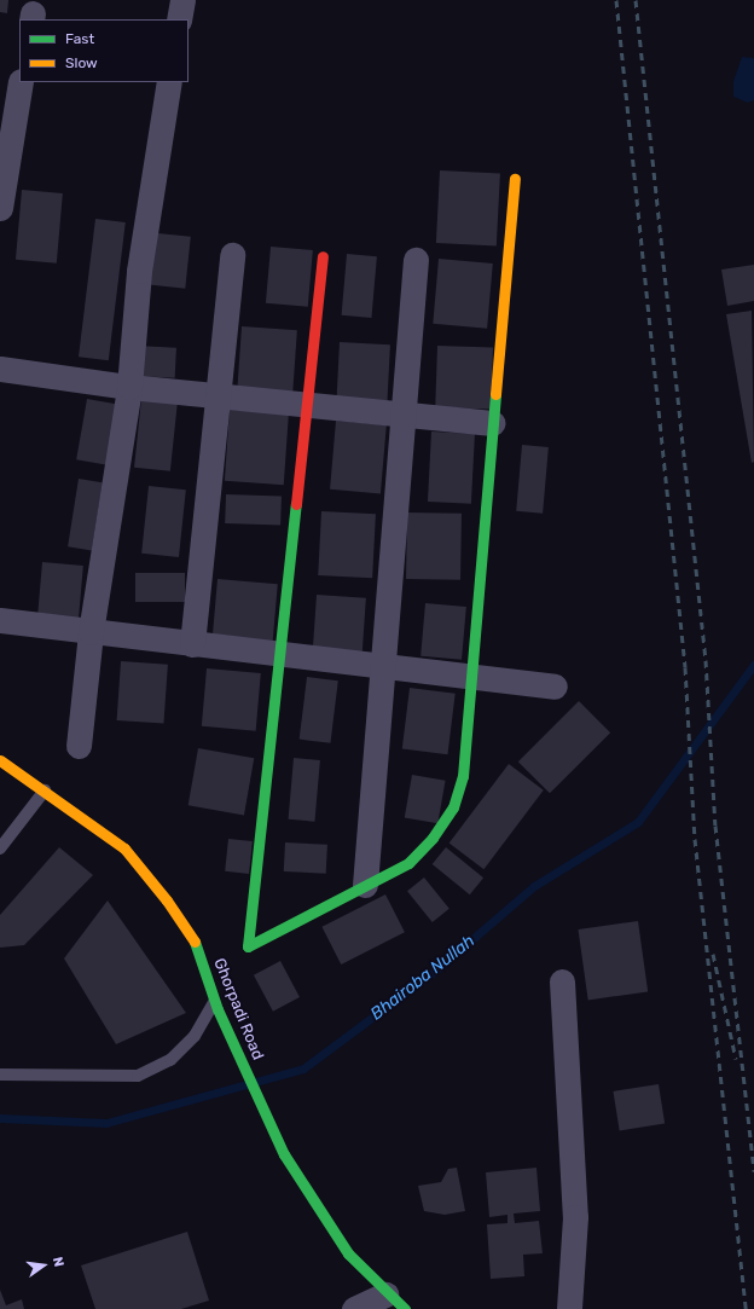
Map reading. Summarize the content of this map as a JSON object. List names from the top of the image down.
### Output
{
  "streets": {
    "street": ["Ghorpadi Road"]
  },
  "water": ["Bhairoba Nullah"],
  "legend": ["Fast", "Slow"],
  "north": "right"
}
